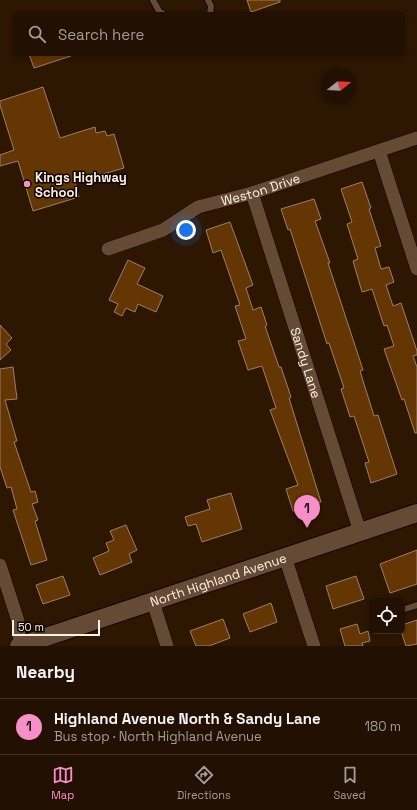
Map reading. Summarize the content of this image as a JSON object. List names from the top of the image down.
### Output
{
  "streets": {
    "street": ["Weston Drive", "Sandy Lane", "North Highland Avenue"]
  },
  "crossings": [
    ["Weston Drive", "Sandy Lane"],
    ["Sandy Lane", "North Highland Avenue"]
  ],
  "places": ["Kings Highway School"],
  "scale_bar": "50 m",
  "north": "right",
  "page": {
    "search": "Search here",
    "pins": "1",
    "scale": "50 m",
    "heading": "Nearby",
    "list": [
      {
        "mark": "1",
        "name": "Highland Avenue North & Sandy Lane",
        "note": "Bus stop · North Highland Avenue",
        "value": "180 m"
      }
    ],
    "nav": ["Map", "Directions", "Saved"]
  }
}
